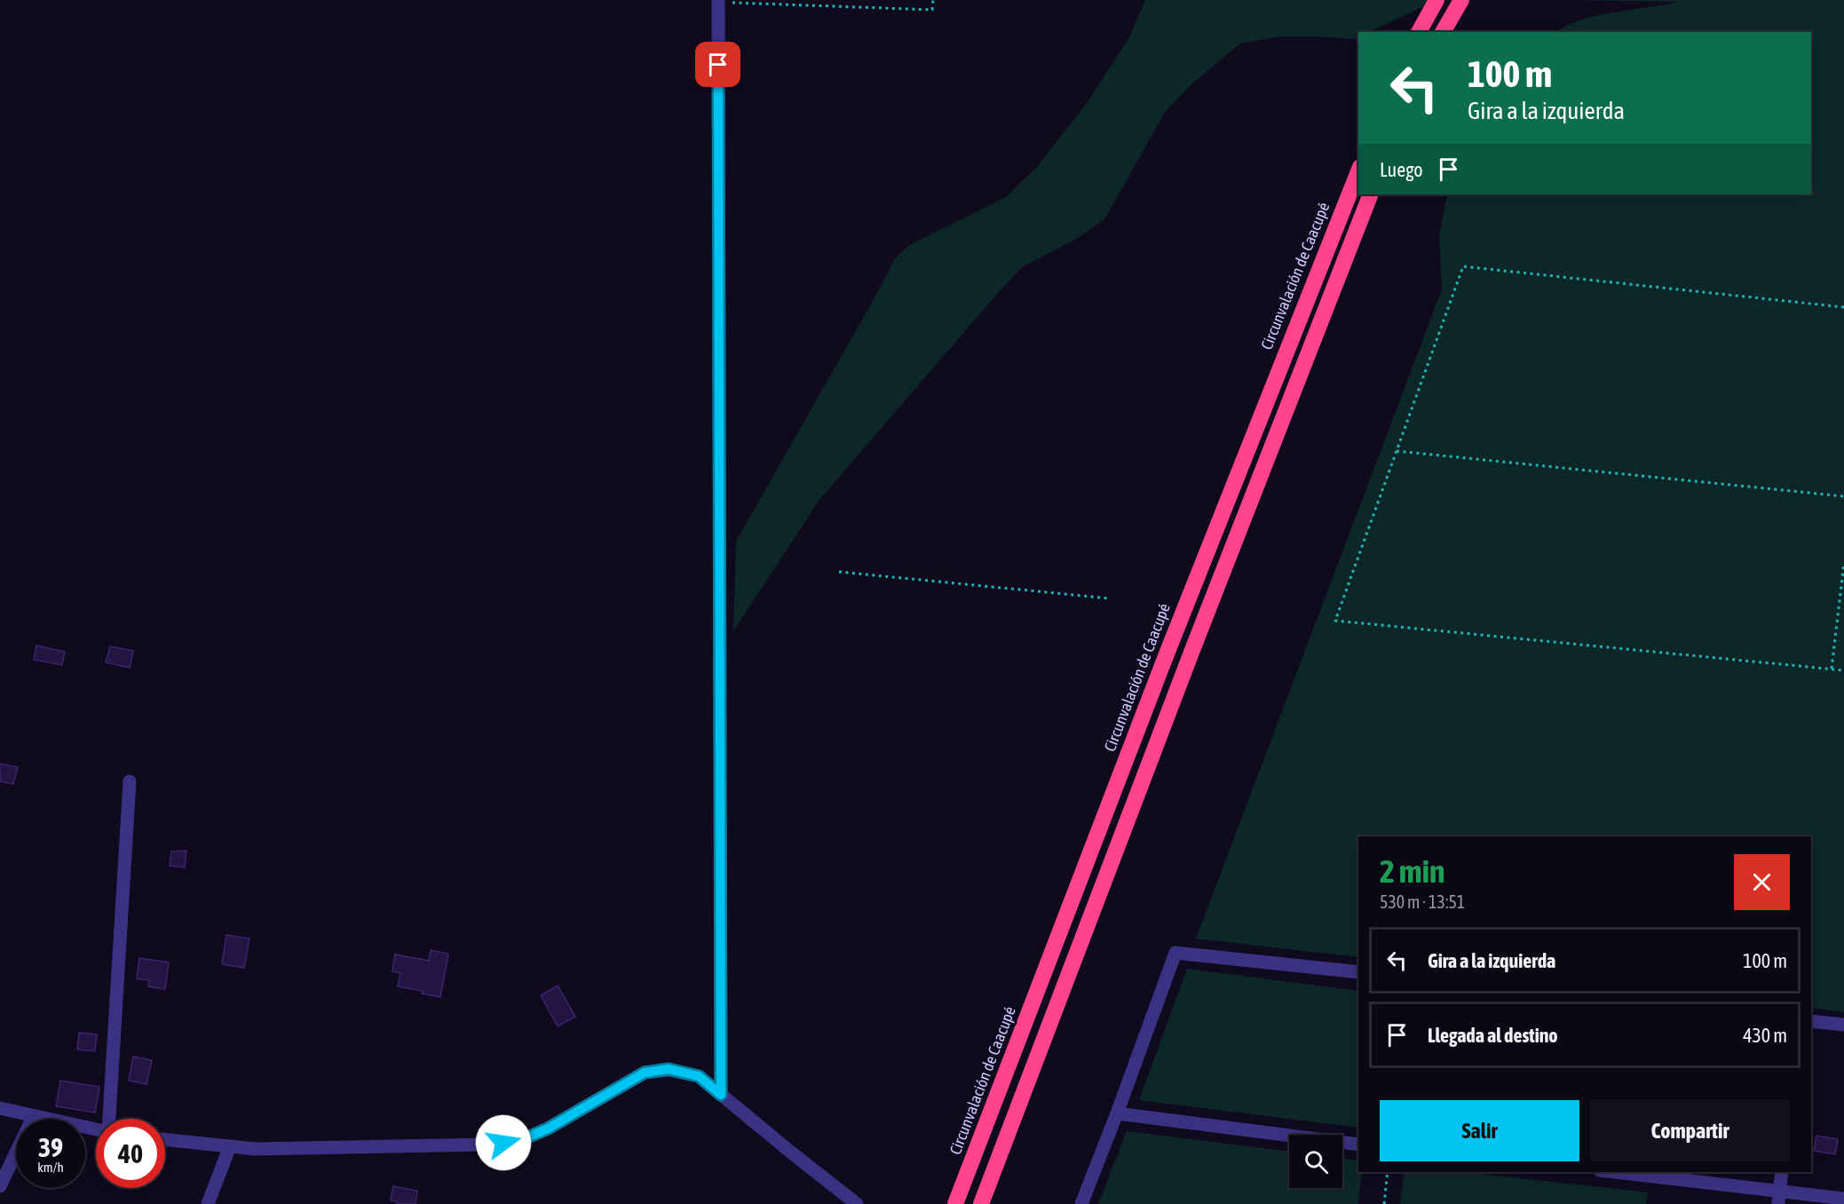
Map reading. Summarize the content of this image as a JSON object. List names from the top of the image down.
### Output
{
  "streets": {
    "highway": ["Circunvalación de Caacupé"]
  },
  "page": {
    "turn": ["100 m", "Gira a la izquierda"],
    "then": "Luego",
    "heading": ["2 min", "530 m · 13:51"],
    "list": [
      {
        "name": "Gira a la izquierda",
        "value": "100 m"
      },
      {
        "name": "Llegada al destino",
        "value": "430 m"
      }
    ],
    "buttons": ["Salir", "Compartir"],
    "speed": "39 km/h",
    "limit": "40"
  }
}
